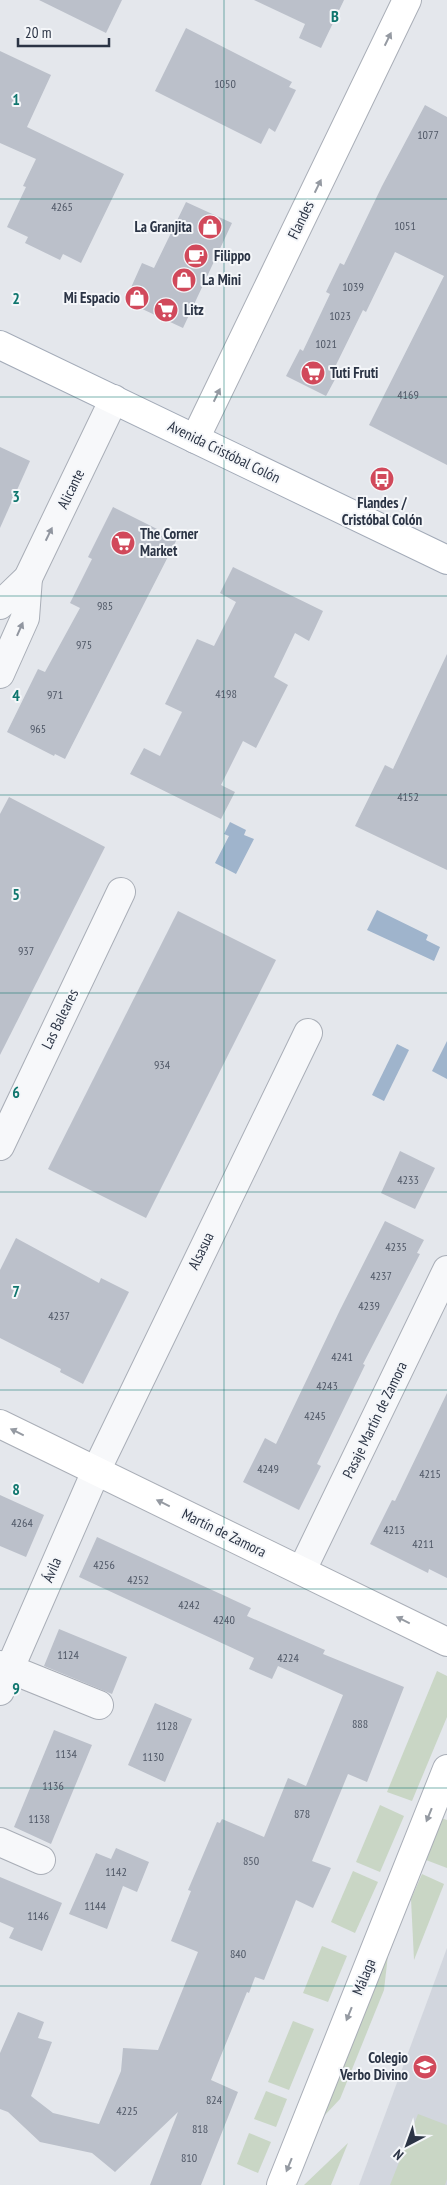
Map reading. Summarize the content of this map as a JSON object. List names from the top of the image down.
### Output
{
  "streets": {
    "street": [
      "Flandes",
      "Avenida Cristóbal Colón",
      "Alicante",
      "Las Baleares",
      "Alsasua",
      "Pasaje Martín de Zamora",
      "Martín de Zamora",
      "Ávila",
      "Málaga"
    ]
  },
  "crossings": [
    ["Flandes", "Avenida Cristóbal Colón"],
    ["Avenida Cristóbal Colón", "Alicante"],
    ["Alsasua", "Martín de Zamora"],
    ["Alsasua", "Ávila"],
    ["Pasaje Martín de Zamora", "Martín de Zamora"],
    ["Martín de Zamora", "Ávila"]
  ],
  "one_way": [
    "Flandes",
    "Alicante",
    "Martín de Zamora",
    "Málaga"
  ],
  "places": {
    "shop": ["La Granjita", "La Mini", "Mi Espacio"],
    "cafe": ["Filippo"],
    "supermarket": ["Litz", "Tuti Fruti", "The Corner Market"],
    "bus stop": ["Flandes / Cristóbal Colón"],
    "school or university": ["Colegio Verbo Divino"]
  },
  "house_numbers": [
    "1050",
    "1077",
    "4265",
    "1051",
    "1039",
    "1023",
    "1021",
    "4169",
    "985",
    "975",
    "4198",
    "971",
    "965",
    "4152",
    "937",
    "934",
    "4233",
    "4235",
    "4237",
    "4239",
    "4237",
    "4241",
    "4243",
    "4245",
    "4249",
    "4215",
    "4264",
    "4213",
    "4211",
    "4256",
    "4252",
    "4242",
    "4240",
    "1124",
    "4224",
    "888",
    "1128",
    "1134",
    "1130",
    "1136",
    "878",
    "1138",
    "850",
    "1142",
    "1144",
    "1146",
    "840",
    "824",
    "4225",
    "818",
    "810"
  ],
  "scale_bar": "20 m",
  "north": "bottom left",
  "grid": {
    "columns": ["B"],
    "rows": [
      "1",
      "2",
      "3",
      "4",
      "5",
      "6",
      "7",
      "8",
      "9"
    ]
  }
}
